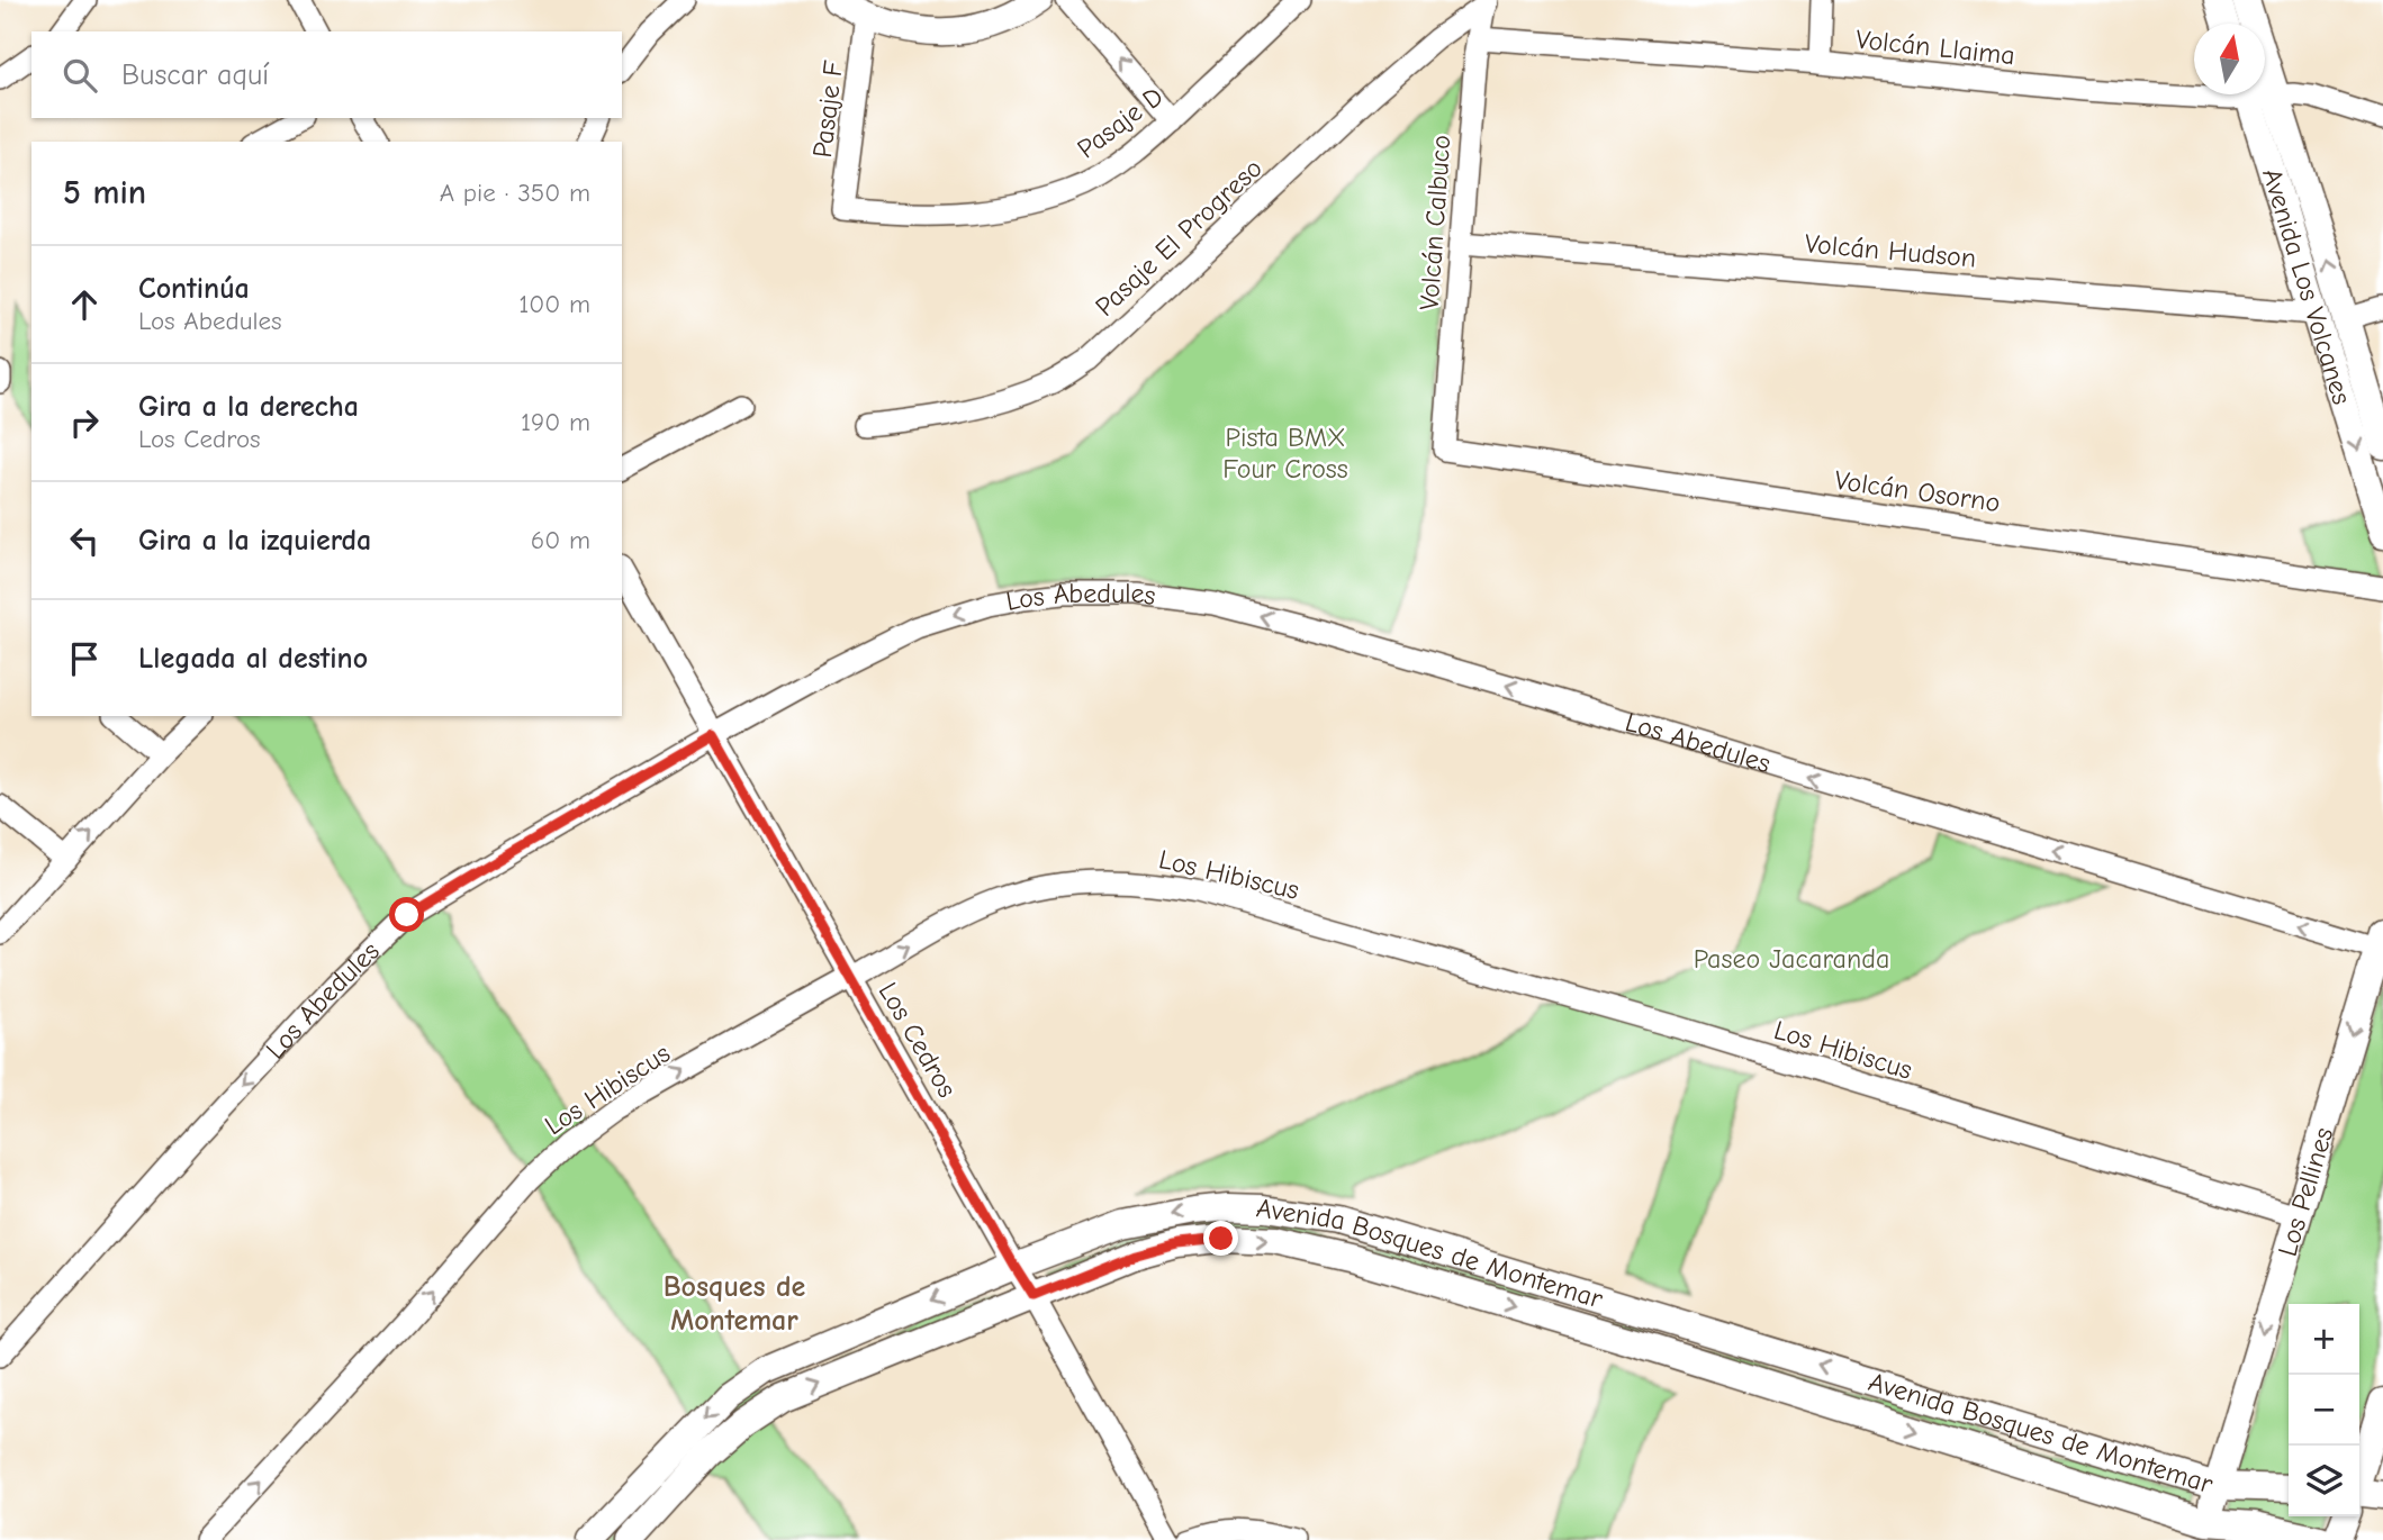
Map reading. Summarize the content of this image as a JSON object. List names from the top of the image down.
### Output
{
  "streets": {
    "street": [
      "Volcán Llaima",
      "Pasaje F",
      "Pasaje D",
      "Volcán Calbuco",
      "Pasaje El Progreso",
      "Volcán Hudson",
      "Avenida Los Volcanes",
      "Volcán Osorno",
      "Los Abedules",
      "Los Hibiscus",
      "Los Cedros",
      "Los Pellines",
      "Avenida Bosques de Montemar"
    ]
  },
  "crossings": [
    ["Volcán Llaima", "Volcán Calbuco"],
    ["Pasaje F", "Pasaje D"],
    ["Volcán Calbuco", "Pasaje El Progreso"],
    ["Volcán Calbuco", "Volcán Hudson"],
    ["Volcán Calbuco", "Volcán Osorno"],
    ["Volcán Hudson", "Avenida Los Volcanes"],
    ["Los Abedules", "Los Cedros"],
    ["Los Abedules", "Los Pellines"],
    ["Los Hibiscus", "Los Cedros"],
    ["Los Hibiscus", "Los Pellines"],
    ["Los Cedros", "Avenida Bosques de Montemar"],
    ["Los Pellines", "Avenida Bosques de Montemar"]
  ],
  "one_way": ["Los Abedules", "Los Hibiscus", "Los Pellines"],
  "districts": ["Bosques de Montemar"],
  "parks": ["Pista BMX Four Cross", "Paseo Jacaranda"],
  "north": "top",
  "page": {
    "search": "Buscar aquí",
    "heading": ["5 min", "A pie · 350 m"],
    "list": [
      ["Continúa", "Los Abedules", "100 m"],
      ["Gira a la derecha", "Los Cedros", "190 m"],
      ["Gira a la izquierda", "60 m"],
      "Llegada al destino"
    ],
    "map_buttons": ["+", "−"]
  }
}
